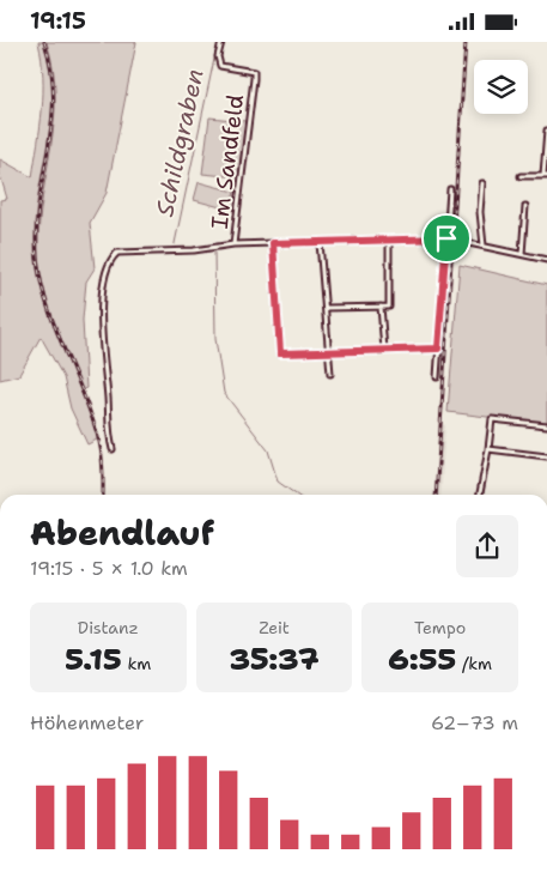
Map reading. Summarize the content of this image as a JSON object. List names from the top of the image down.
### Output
{
  "streets": {
    "street": ["Im Sandfeld"]
  },
  "water": ["Schildgraben"],
  "page": {
    "status": "19:15",
    "heading": ["Abendlauf", "19:15 · 5 × 1.0 km"],
    "stats": [
      ["Distanz", "5.15 km"],
      ["Zeit", "35:37"],
      ["Tempo", "6:55 /km"]
    ],
    "chart": ["Höhenmeter", "62–73 m"]
  }
}
